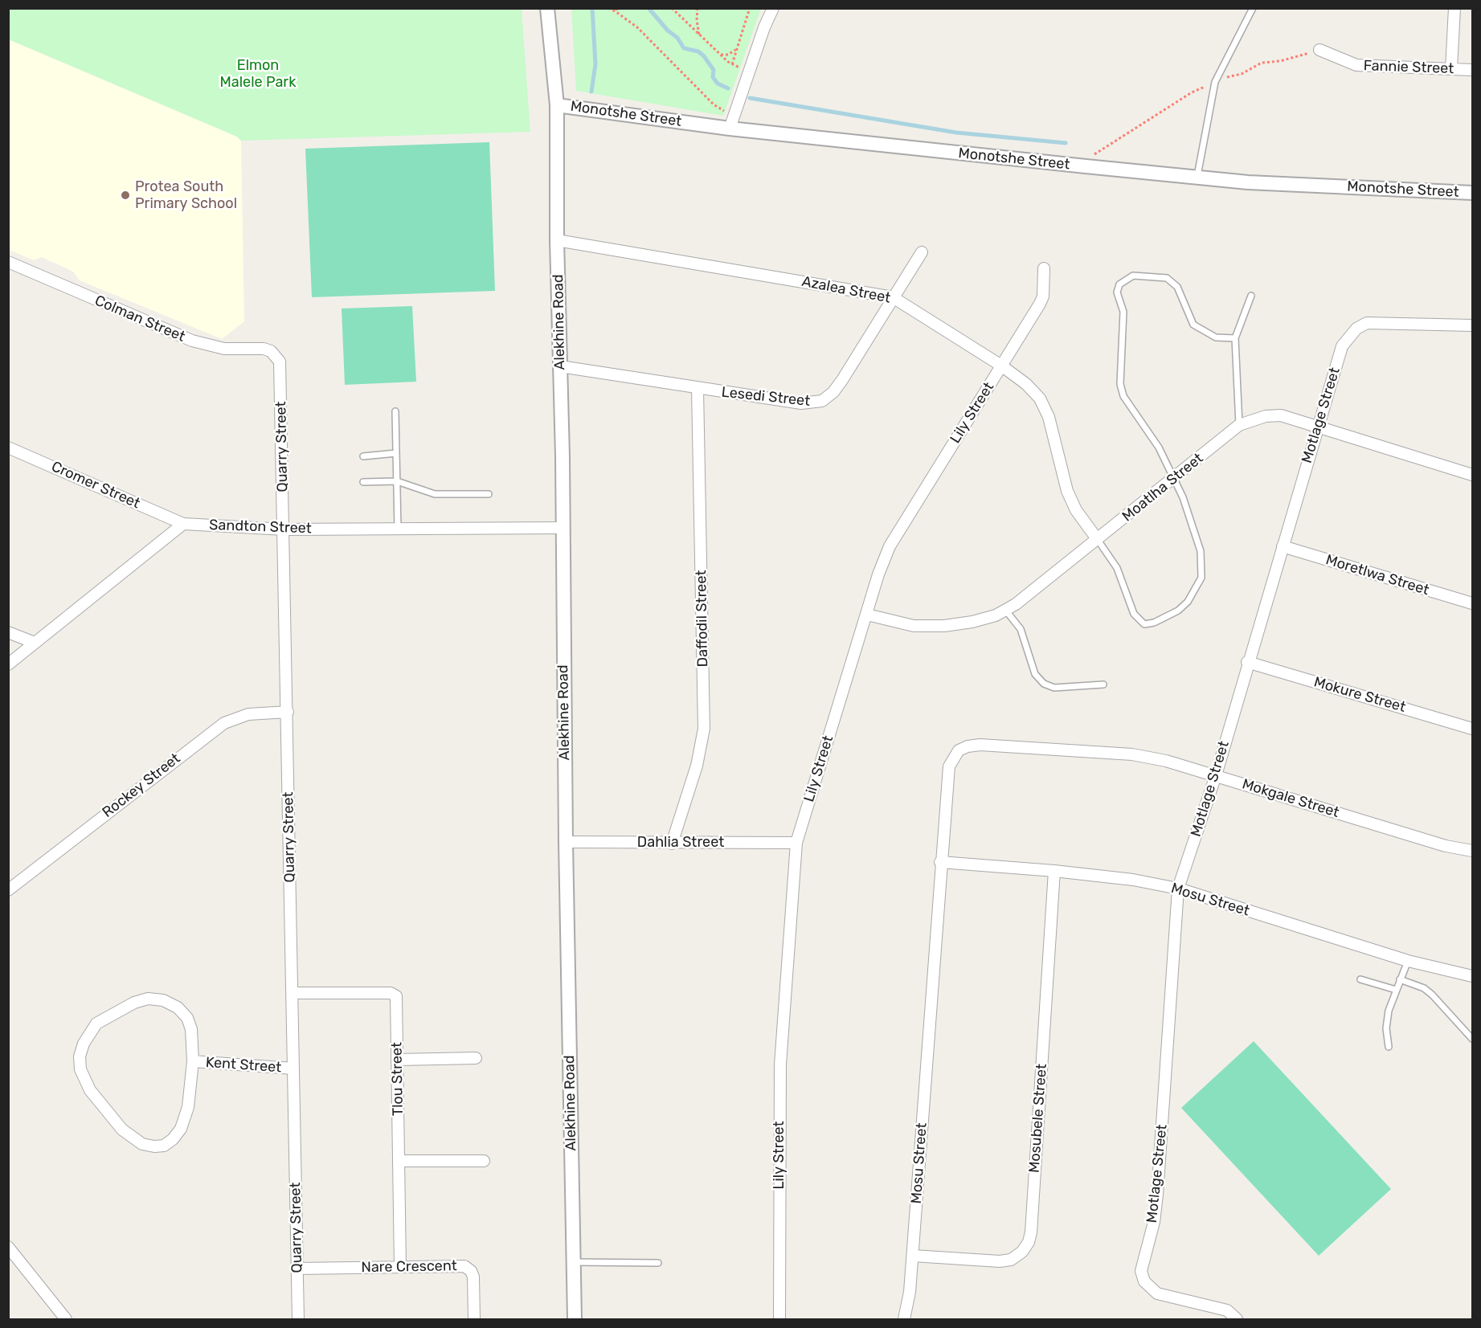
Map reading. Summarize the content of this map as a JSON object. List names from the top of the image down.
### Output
{
  "streets": {
    "street": [
      "Fannie Street",
      "Monotshe Street",
      "Azalea Street",
      "Colman Street",
      "Alekhine Road",
      "Lesedi Street",
      "Lily Street",
      "Motlage Street",
      "Quarry Street",
      "Cromer Street",
      "Moatlha Street",
      "Sandton Street",
      "Moretlwa Street",
      "Daffodil Street",
      "Mokure Street",
      "Rockey Street",
      "Mokgale Street",
      "Dahlia Street",
      "Mosu Street",
      "Kent Street",
      "Tlou Street",
      "Mosubele Street",
      "Nare Crescent"
    ]
  },
  "crossings": [
    ["Monotshe Street", "Alekhine Road"],
    ["Azalea Street", "Alekhine Road"],
    ["Azalea Street", "Lesedi Street"],
    ["Azalea Street", "Lily Street"],
    ["Azalea Street", "Moatlha Street"],
    ["Colman Street", "Quarry Street"],
    ["Alekhine Road", "Lesedi Street"],
    ["Alekhine Road", "Sandton Street"],
    ["Alekhine Road", "Dahlia Street"],
    ["Lesedi Street", "Daffodil Street"],
    ["Lily Street", "Moatlha Street"],
    ["Lily Street", "Dahlia Street"],
    ["Motlage Street", "Moatlha Street"],
    ["Motlage Street", "Moretlwa Street"],
    ["Motlage Street", "Mokure Street"],
    ["Motlage Street", "Mokgale Street"],
    ["Motlage Street", "Mosu Street"],
    ["Quarry Street", "Sandton Street"],
    ["Quarry Street", "Rockey Street"],
    ["Quarry Street", "Kent Street"],
    ["Quarry Street", "Tlou Street"],
    ["Quarry Street", "Nare Crescent"],
    ["Cromer Street", "Sandton Street"],
    ["Daffodil Street", "Dahlia Street"],
    ["Mokgale Street", "Mosu Street"],
    ["Mosu Street", "Mosubele Street"],
    ["Tlou Street", "Nare Crescent"]
  ],
  "parks": ["Elmon Malele Park"],
  "places": ["Protea South Primary School"]
}
